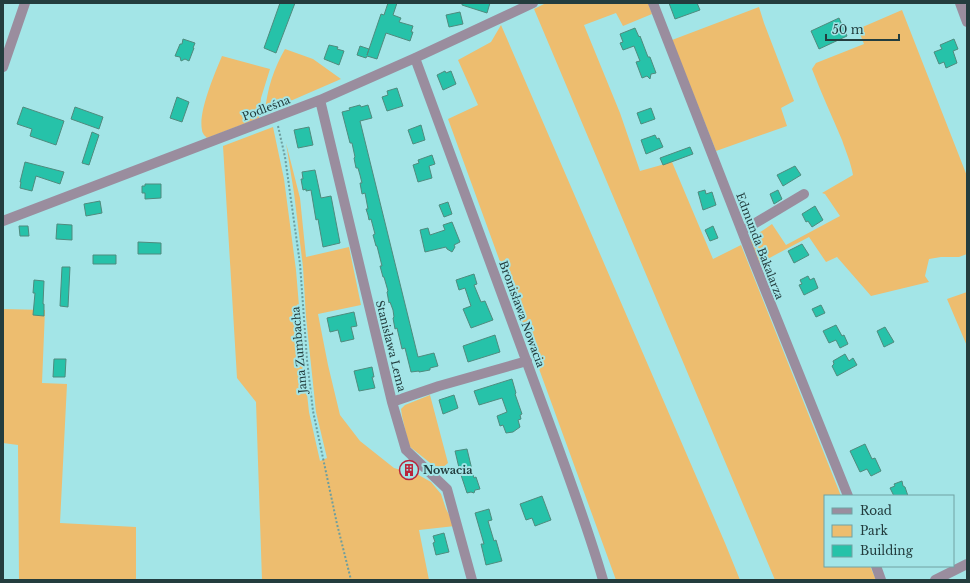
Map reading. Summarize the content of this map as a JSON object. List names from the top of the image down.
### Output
{
  "streets": {
    "street": [
      "Podleśna",
      "Edmunda Bakalarza",
      "Bronisława Nowacia",
      "Stanisława Lema"
    ],
    "path": ["Jana Zumbacha"]
  },
  "crossings": [
    ["Podleśna", "Bronisława Nowacia"],
    ["Podleśna", "Stanisława Lema"],
    ["Podleśna", "Jana Zumbacha"]
  ],
  "places": {
    "building": ["Nowacia"]
  },
  "legend": ["Road", "Park", "Building"],
  "scale_bar": "50 m"
}
